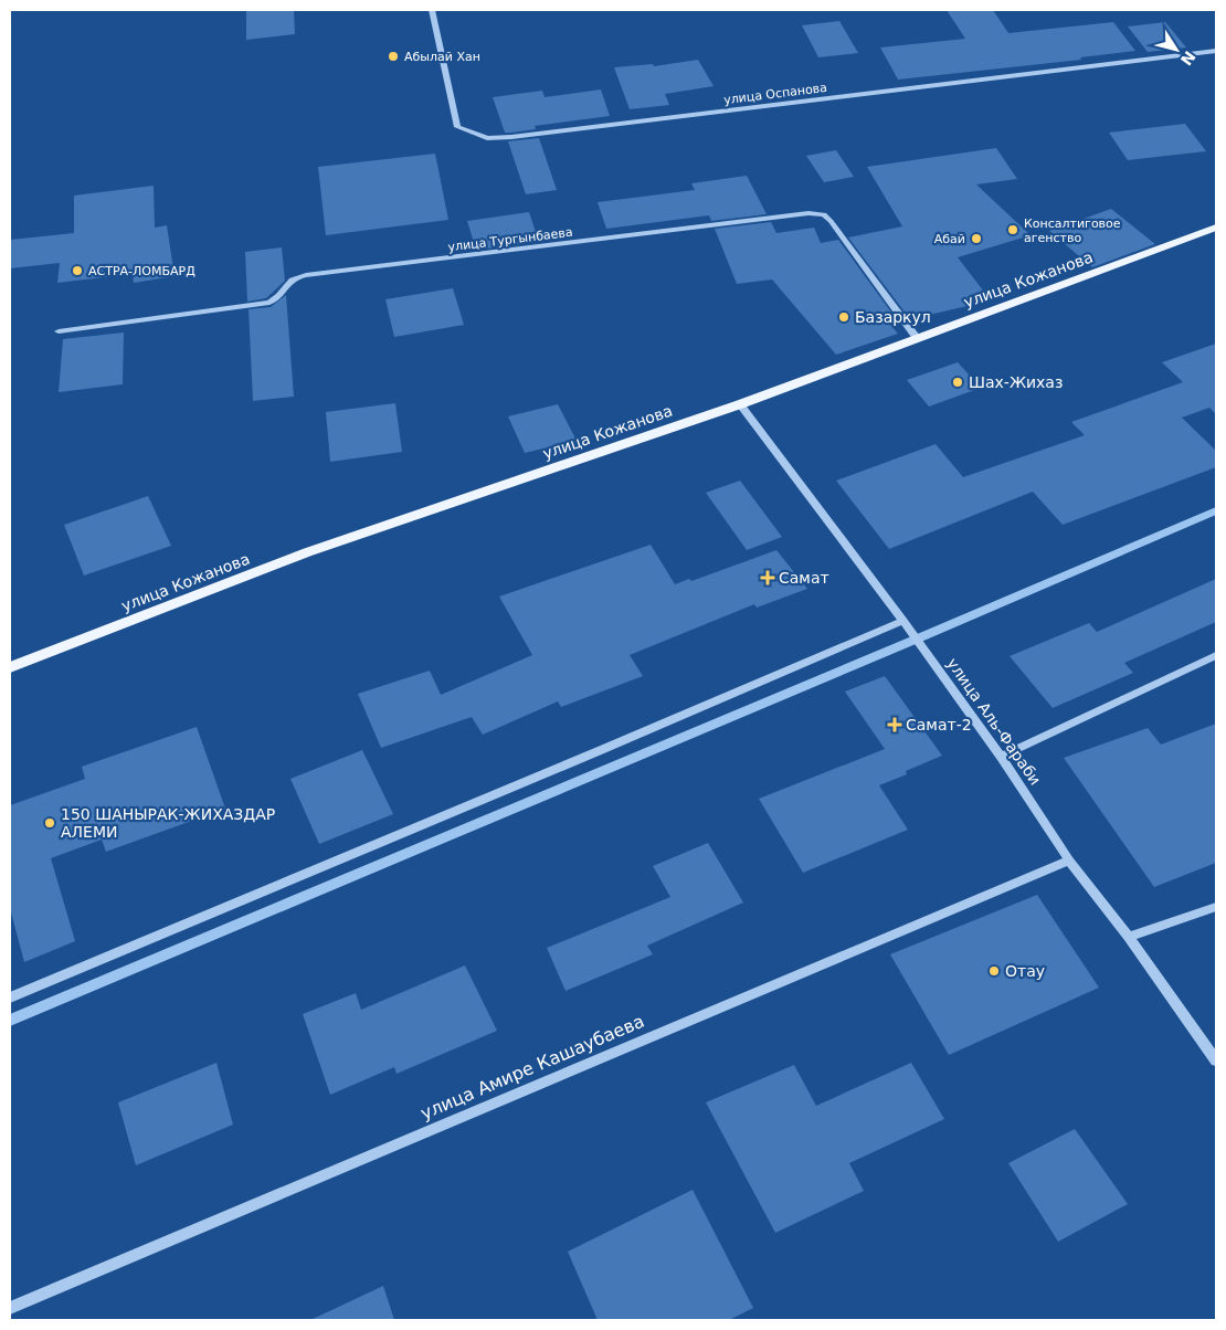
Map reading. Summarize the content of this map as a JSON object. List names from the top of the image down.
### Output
{
  "streets": {
    "main road": ["улица Кожанова"],
    "street": [
      "улица Оспанова",
      "улица Тургынбаева",
      "улица Аль-Фараби",
      "улица Амире Кашаубаева"
    ]
  },
  "crossings": [
    ["улица Тургынбаева", "улица Кожанова"],
    ["улица Кожанова", "улица Аль-Фараби"],
    ["улица Аль-Фараби", "улица Амире Кашаубаева"]
  ],
  "places": {
    "other": [
      "Абылай Хан",
      "Консалтиговое агенство",
      "Абай",
      "АСТРА-ЛОМБАРД",
      "Базаркул",
      "Шах-Жихаз",
      "150 ШАНЫРАК-ЖИХАЗДАР АЛЕМИ",
      "Отау"
    ],
    "health": ["Самат", "Самат-2"]
  },
  "north": "bottom right"
}
